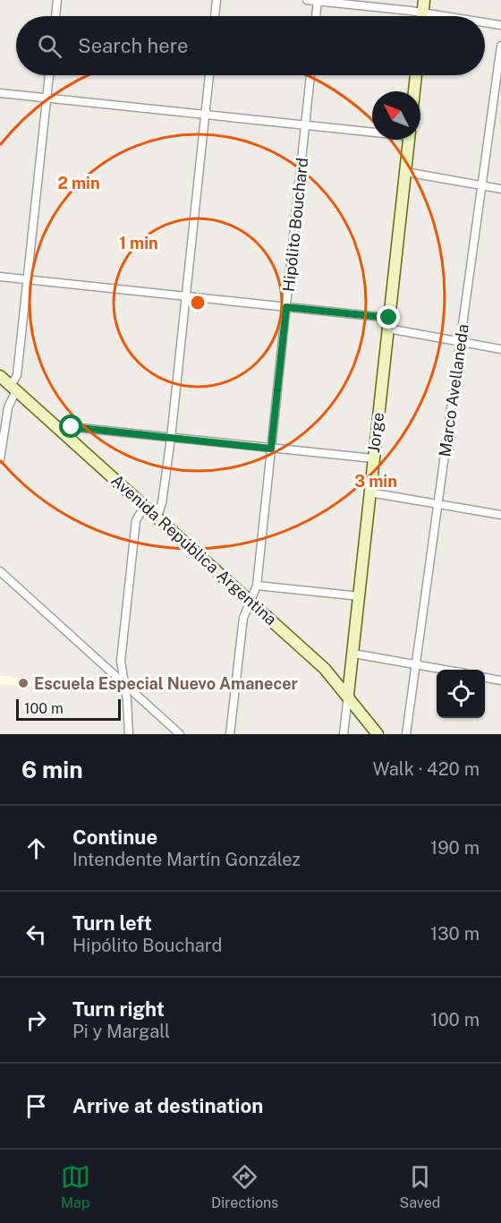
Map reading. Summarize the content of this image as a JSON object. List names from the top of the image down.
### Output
{
  "streets": {
    "street": [
      "Hipólito Bouchard",
      "Marco Avellaneda",
      "Jorge",
      "Avenida República Argentina"
    ]
  },
  "crossings": [
    ["Hipólito Bouchard", "Avenida República Argentina"],
    ["Jorge", "Avenida República Argentina"]
  ],
  "places": ["Escuela Especial Nuevo Amanecer"],
  "scale_bar": "100 m",
  "north": "top left",
  "page": {
    "search": "Search here",
    "scale": "100 m",
    "heading": ["6 min", "Walk · 420 m"],
    "list": [
      ["Continue", "Intendente Martín González", "190 m"],
      ["Turn left", "Hipólito Bouchard", "130 m"],
      ["Turn right", "Pi y Margall", "100 m"],
      "Arrive at destination"
    ],
    "nav": ["Map", "Directions", "Saved"]
  },
  "rings": ["2 min", "1 min", "3 min"]
}
